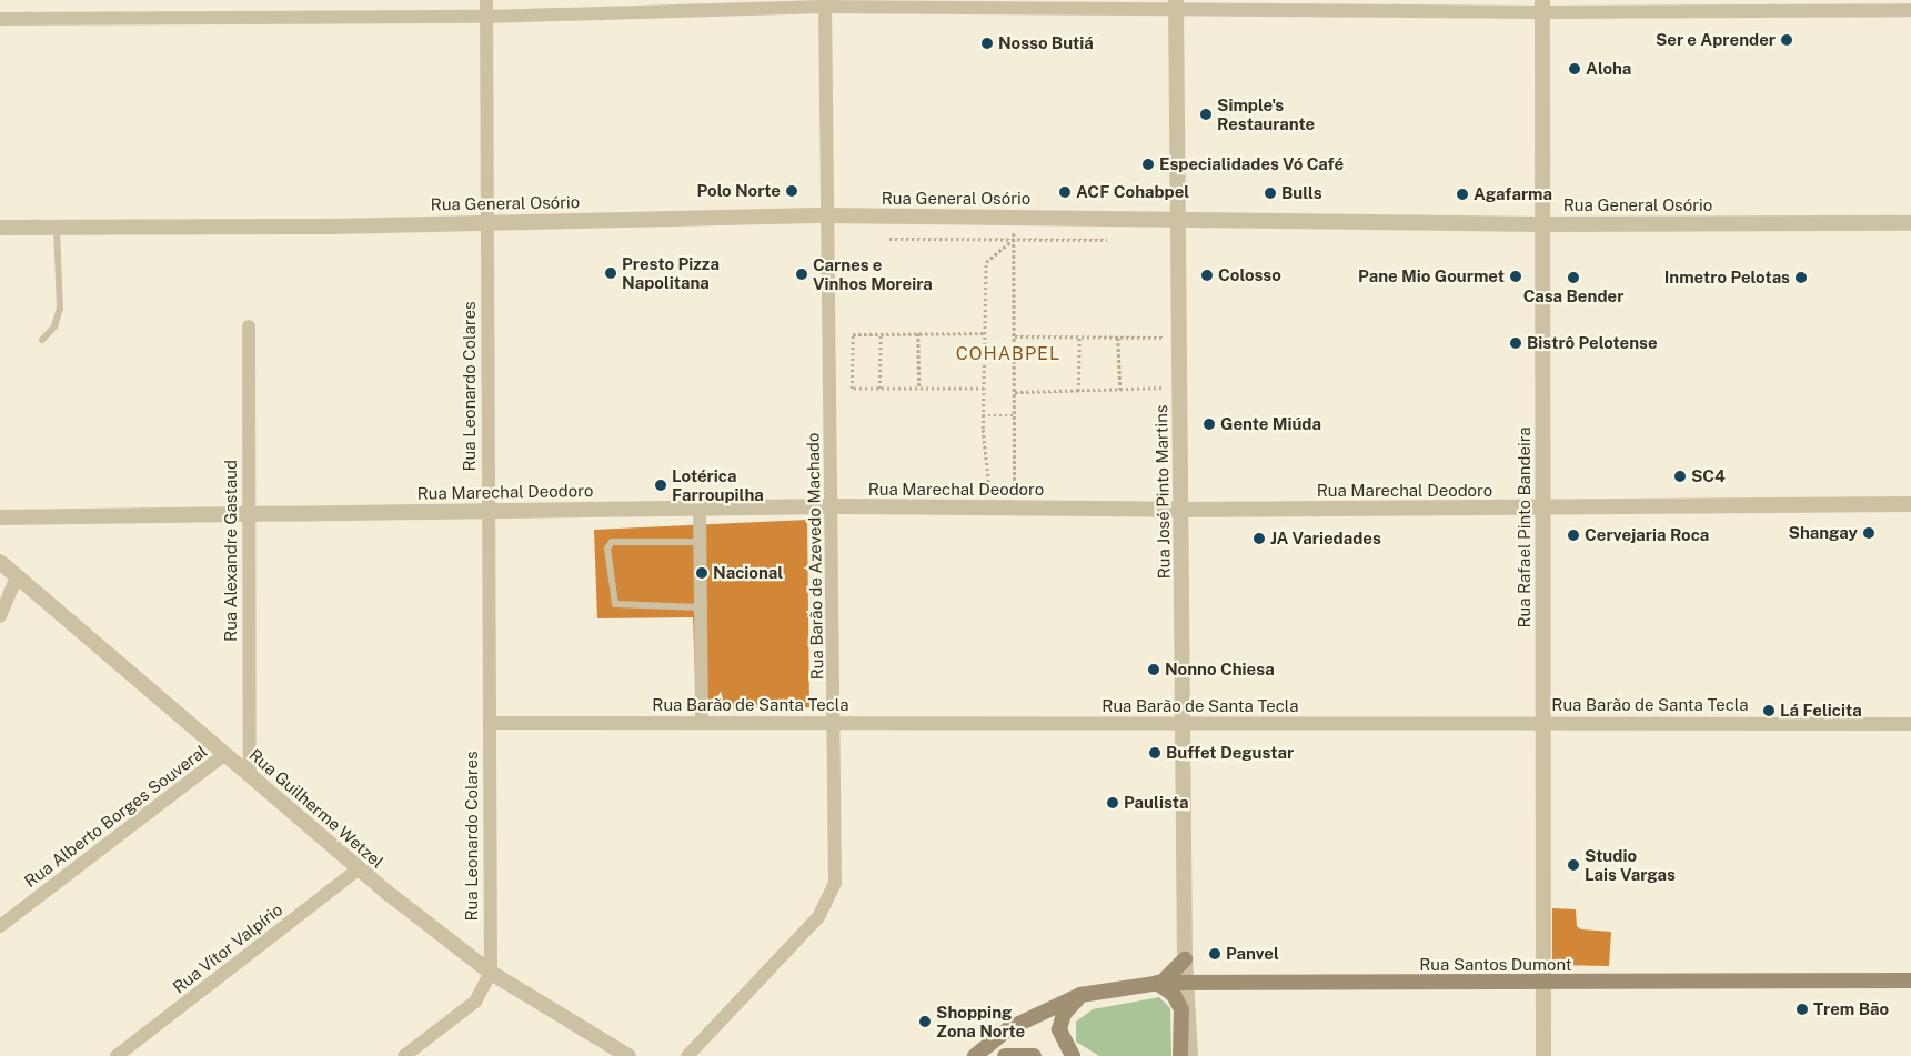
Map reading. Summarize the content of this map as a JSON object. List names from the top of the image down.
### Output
{
  "streets": {
    "main road": ["Rua Santos Dumont"],
    "street": [
      "Rua General Osório",
      "Rua Leonardo Colares",
      "Rua Marechal Deodoro",
      "Rua José Pinto Martins",
      "Rua Rafael Pinto Bandeira",
      "Rua Alexandre Gastaud",
      "Rua Barão de Azevedo Machado",
      "Rua Barão de Santa Tecla",
      "Rua Guilherme Wetzel",
      "Rua Alberto Borges Souveral",
      "Rua Vítor Valpírio"
    ]
  },
  "crossings": [
    ["Rua General Osório", "Rua Leonardo Colares"],
    ["Rua General Osório", "Rua José Pinto Martins"],
    ["Rua General Osório", "Rua Rafael Pinto Bandeira"],
    ["Rua General Osório", "Rua Barão de Azevedo Machado"],
    ["Rua Leonardo Colares", "Rua Marechal Deodoro"],
    ["Rua Leonardo Colares", "Rua Barão de Santa Tecla"],
    ["Rua Leonardo Colares", "Rua Guilherme Wetzel"],
    ["Rua Marechal Deodoro", "Rua José Pinto Martins"],
    ["Rua Marechal Deodoro", "Rua Rafael Pinto Bandeira"],
    ["Rua Marechal Deodoro", "Rua Alexandre Gastaud"],
    ["Rua Marechal Deodoro", "Rua Barão de Azevedo Machado"],
    ["Rua José Pinto Martins", "Rua Barão de Santa Tecla"],
    ["Rua José Pinto Martins", "Rua Santos Dumont"],
    ["Rua Rafael Pinto Bandeira", "Rua Barão de Santa Tecla"],
    ["Rua Rafael Pinto Bandeira", "Rua Santos Dumont"],
    ["Rua Alexandre Gastaud", "Rua Guilherme Wetzel"],
    ["Rua Barão de Azevedo Machado", "Rua Barão de Santa Tecla"],
    ["Rua Guilherme Wetzel", "Rua Alberto Borges Souveral"],
    ["Rua Guilherme Wetzel", "Rua Vítor Valpírio"]
  ],
  "districts": ["COHABPEL"],
  "places": [
    "Ser e Aprender",
    "Nosso Butiá",
    "Aloha",
    "Simple's Restaurante",
    "Especialidades Vó Café",
    "Polo Norte",
    "ACF Cohabpel",
    "Bulls",
    "Agafarma",
    "Presto Pizza Napolitana",
    "Carnes e Vinhos Moreira",
    "Colosso",
    "Pane Mio Gourmet",
    "Casa Bender",
    "Inmetro Pelotas",
    "Bistrô Pelotense",
    "Gente Miúda",
    "SC4",
    "Lotérica Farroupilha",
    "Shangay",
    "Cervejaria Roca",
    "JA Variedades",
    "Nacional",
    "Nonno Chiesa",
    "Lá Felicita",
    "Buffet Degustar",
    "Paulista",
    "Studio Lais Vargas",
    "Panvel",
    "Trem Bão",
    "Shopping Zona Norte"
  ]
}
